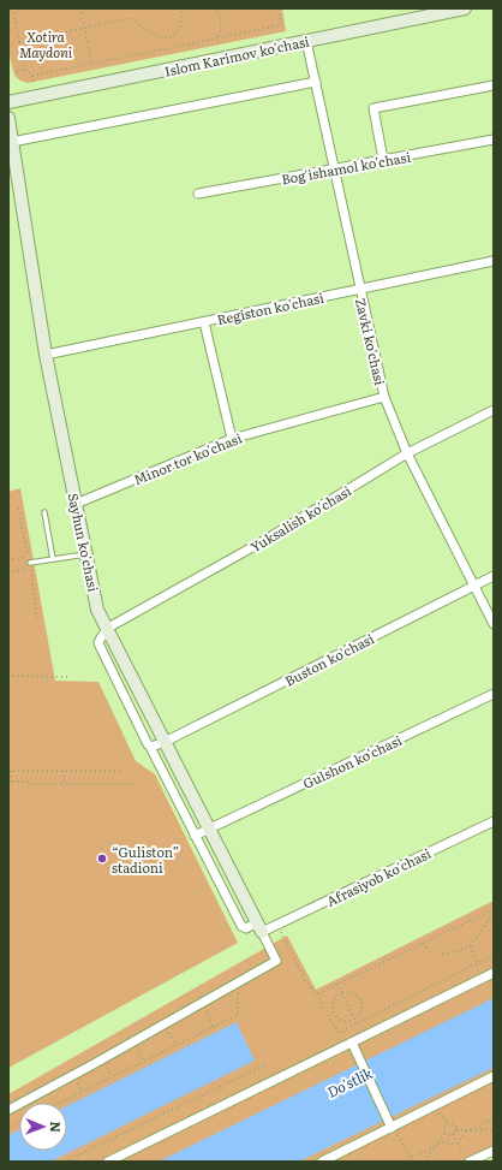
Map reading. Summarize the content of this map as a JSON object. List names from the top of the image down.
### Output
{
  "streets": {
    "street": [
      "Islom Karimov ko'chasi",
      "Bog'ishamol ko'chasi",
      "Registon ko'chasi",
      "Zavki ko'chasi",
      "Minor tor ko'chasi",
      "Yuksalish ko'chasi",
      "Sayhun ko'chasi",
      "Buston ko'chasi",
      "Gulshon ko'chasi",
      "Afrasiyob ko'chasi"
    ]
  },
  "crossings": [
    ["Islom Karimov ko'chasi", "Zavki ko'chasi"],
    ["Bog'ishamol ko'chasi", "Zavki ko'chasi"],
    ["Registon ko'chasi", "Zavki ko'chasi"],
    ["Registon ko'chasi", "Sayhun ko'chasi"],
    ["Zavki ko'chasi", "Minor tor ko'chasi"],
    ["Zavki ko'chasi", "Yuksalish ko'chasi"],
    ["Zavki ko'chasi", "Buston ko'chasi"],
    ["Minor tor ko'chasi", "Sayhun ko'chasi"],
    ["Yuksalish ko'chasi", "Sayhun ko'chasi"],
    ["Sayhun ko'chasi", "Buston ko'chasi"],
    ["Sayhun ko'chasi", "Gulshon ko'chasi"],
    ["Sayhun ko'chasi", "Afrasiyob ko'chasi"]
  ],
  "water": ["Do'stlik"],
  "parks": ["Xotira Maydoni"],
  "places": ["“Guliston” stadioni"],
  "north": "right"
}
